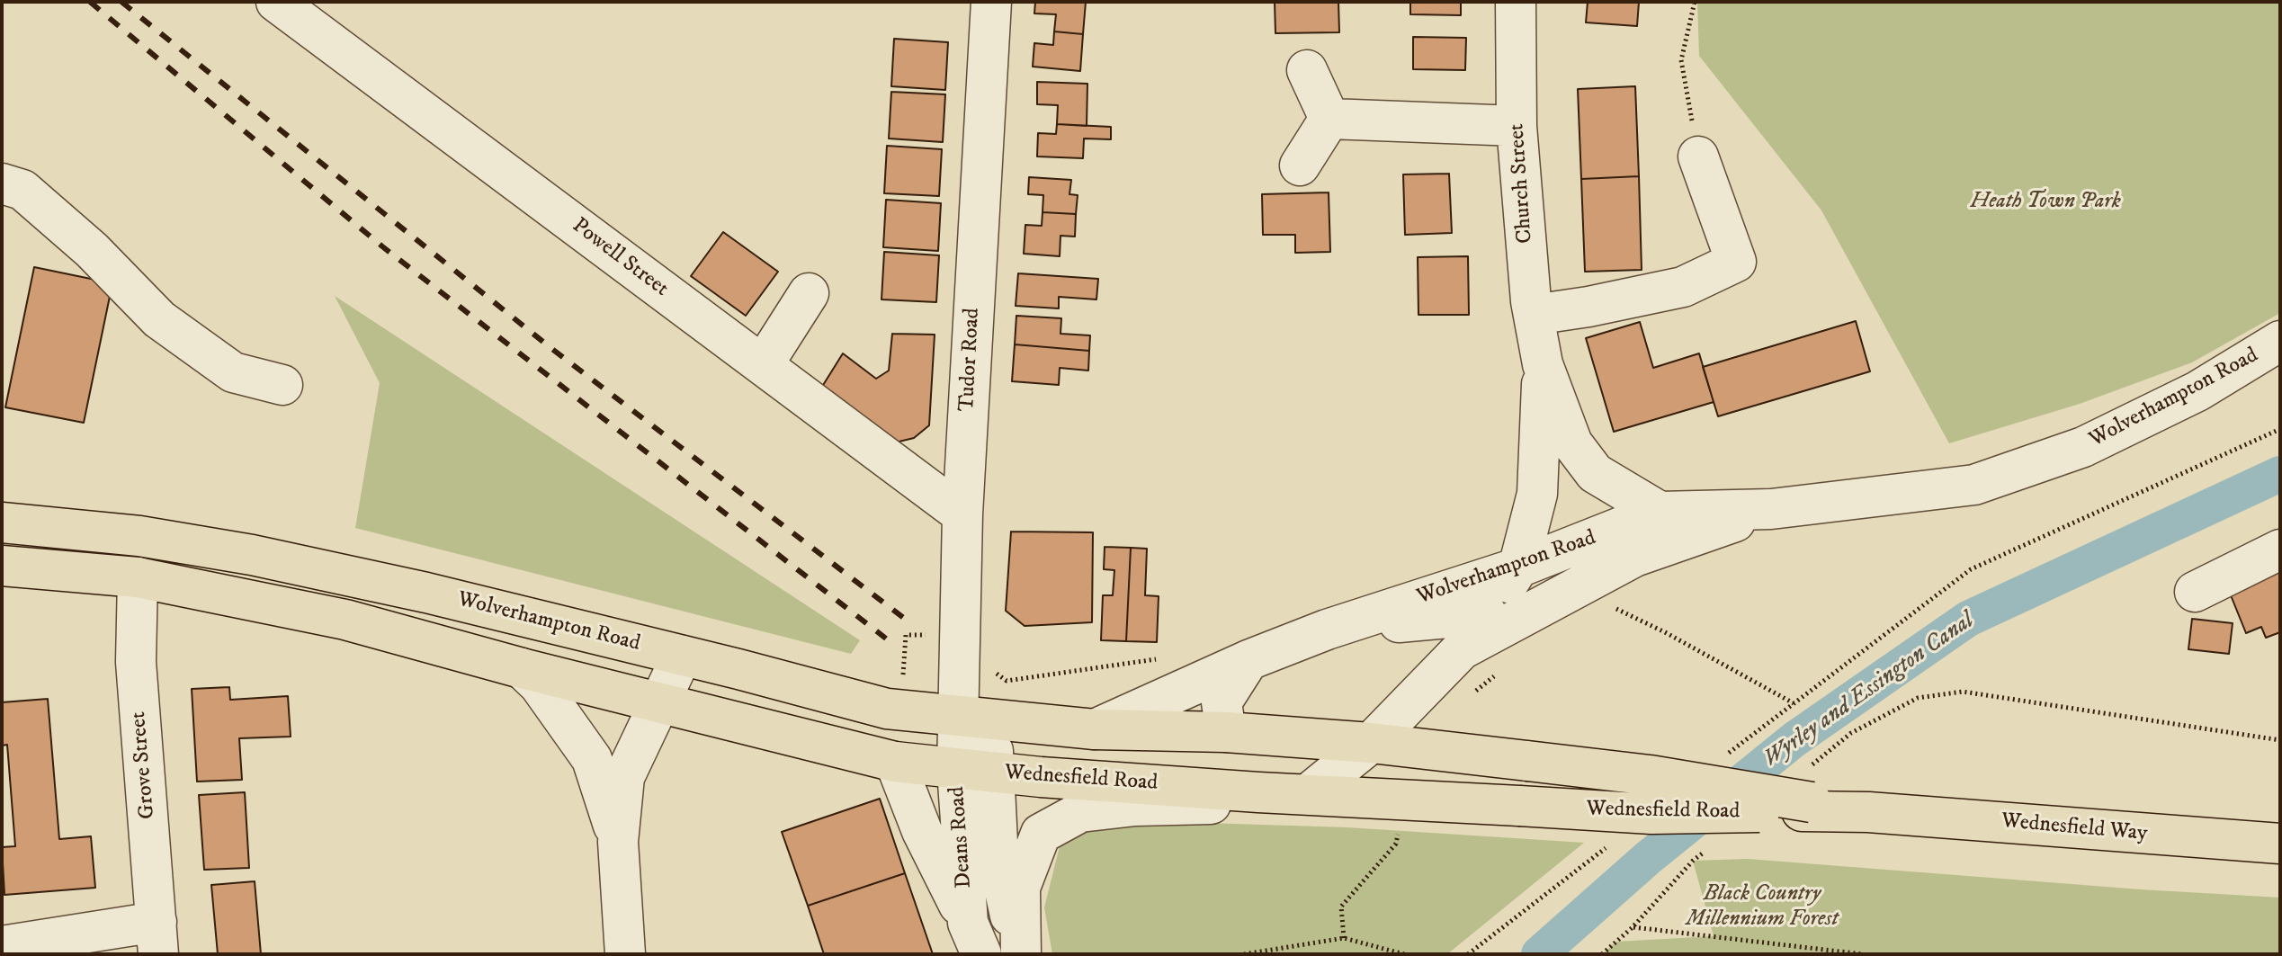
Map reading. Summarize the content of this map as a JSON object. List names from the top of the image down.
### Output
{
  "streets": {
    "main road": ["Wolverhampton Road", "Wednesfield Road", "Wednesfield Way"],
    "street": [
      "Church Street",
      "Powell Street",
      "Tudor Road",
      "Grove Street",
      "Deans Road"
    ]
  },
  "crossings": [
    ["Church Street", "Wolverhampton Road"],
    ["Powell Street", "Tudor Road"],
    ["Tudor Road", "Wolverhampton Road"],
    ["Wolverhampton Road", "Wednesfield Road"],
    ["Wednesfield Road", "Wednesfield Way"],
    ["Wednesfield Road", "Deans Road"]
  ],
  "water": ["Wyrley and Essington Canal"],
  "parks": ["Heath Town Park", "Black Country Millennium Forest"]
}
